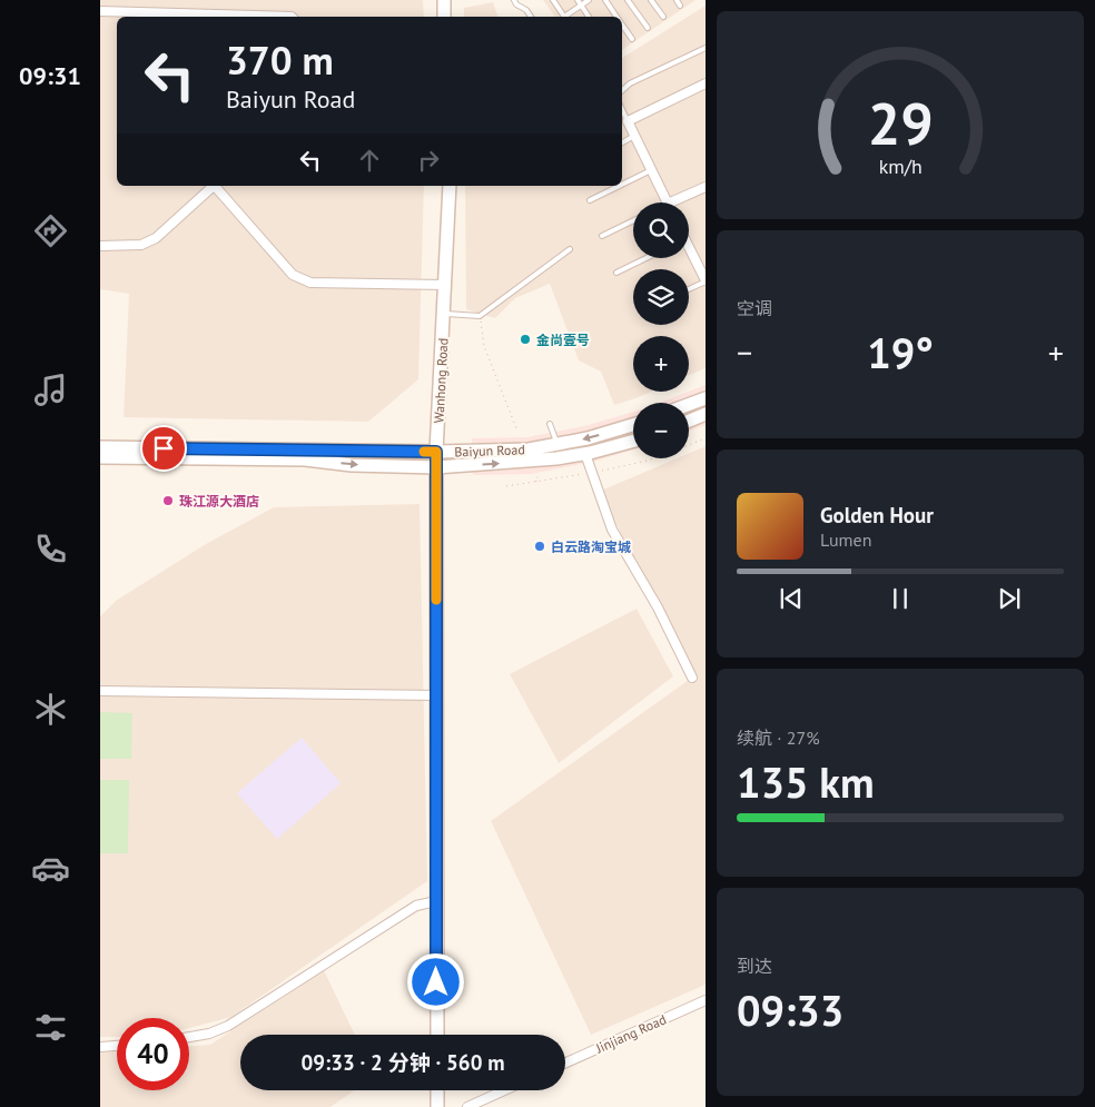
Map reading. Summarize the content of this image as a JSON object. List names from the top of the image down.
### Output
{
  "streets": {
    "main road": ["Wanhong Road", "Baiyun Road"],
    "street": ["Jinjiang Road"]
  },
  "crossings": [
    ["Wanhong Road", "Baiyun Road"]
  ],
  "places": ["金尚壹号", "珠江源大酒店", "白云路淘宝城"],
  "page": {
    "tabs": "09:31",
    "turn": ["370 m", "Baiyun Road"],
    "map_buttons": ["+", "−"],
    "tile": [
      "空调",
      ["续航 · 27%", "135 km"],
      ["到达", "09:33"]
    ],
    "heat": ["−", "19°", "+"],
    "song": ["Golden Hour", "Lumen"],
    "limit": "40",
    "trip": "09:33 · 2 分钟 · 560 m",
    "gauge": ["29", "km/h"]
  }
}
